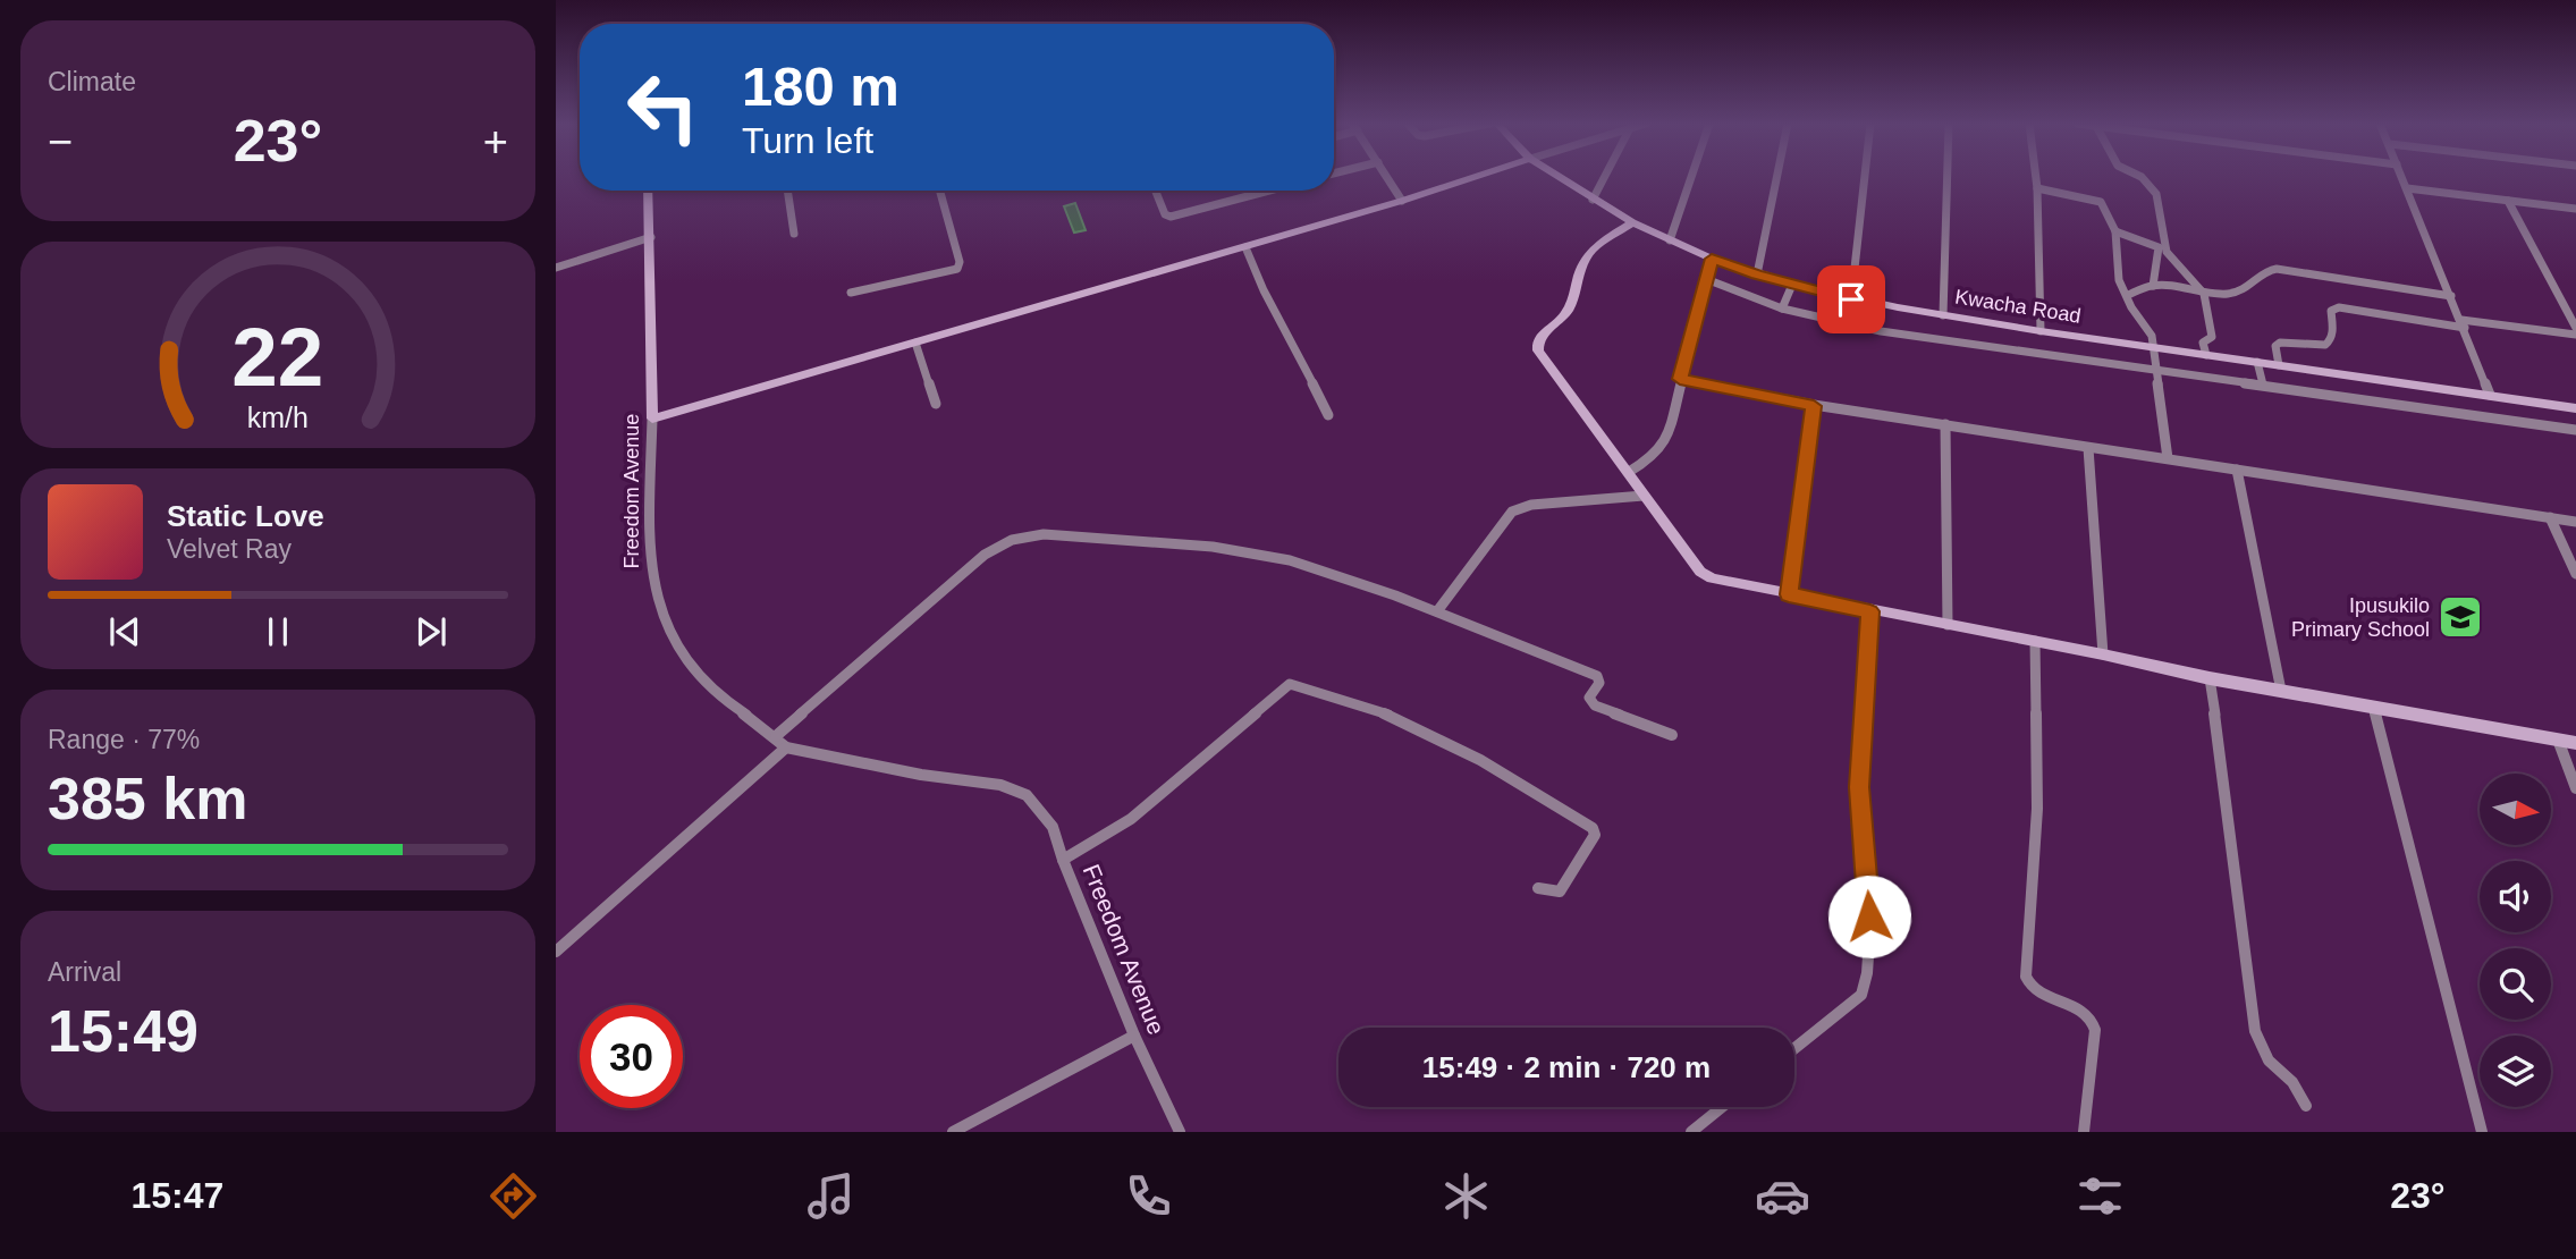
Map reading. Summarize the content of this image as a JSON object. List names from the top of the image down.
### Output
{
  "streets": {
    "main road": ["Kwacha Road", "Freedom Avenue"]
  },
  "places": {
    "school or university": ["Ipusukilo Primary School"]
  },
  "north": "right",
  "page": {
    "tile": [
      "Climate",
      ["Range · 77%", "385 km"],
      ["Arrival", "15:49"]
    ],
    "turn": ["180 m", "Turn left"],
    "heat": ["−", "23°", "+"],
    "song": ["Static Love", "Velvet Ray"],
    "limit": "30",
    "trip": "15:49 · 2 min · 720 m",
    "tabs": ["15:47", "23°"],
    "gauge": ["22", "km/h"]
  }
}
